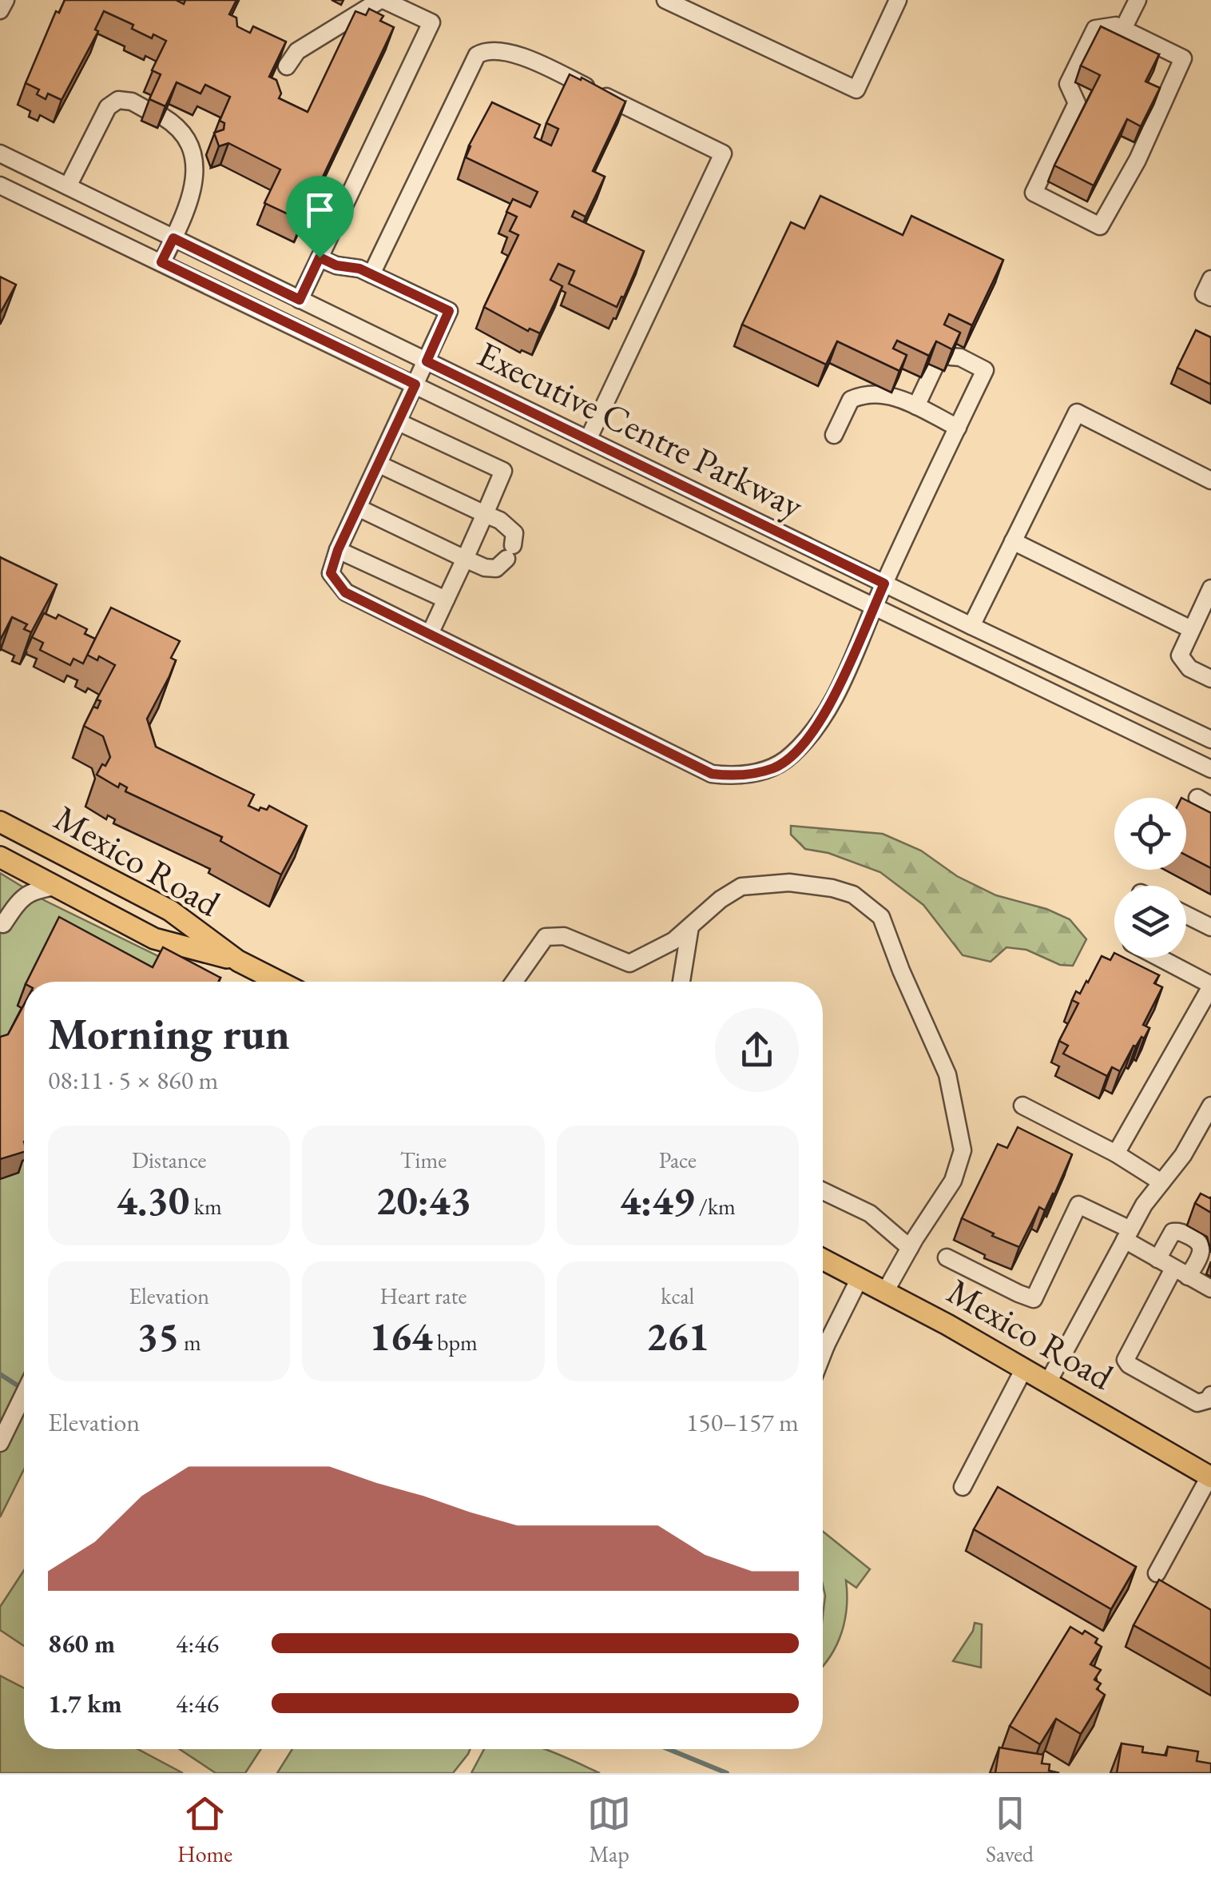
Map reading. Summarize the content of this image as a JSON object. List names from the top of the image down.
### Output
{
  "streets": {
    "main road": ["Mexico Road"],
    "street": ["Executive Centre Parkway"]
  },
  "page": {
    "heading": ["Morning run", "08:11 · 5 × 860 m"],
    "stats": [
      ["Distance", "4.30 km"],
      ["Time", "20:43"],
      ["Pace", "4:49 /km"],
      ["Elevation", "35 m"],
      ["Heart rate", "164 bpm"],
      ["kcal", "261"]
    ],
    "chart": ["Elevation", "150–157 m"],
    "list": [
      {
        "name": "860 m",
        "note": "4:46"
      },
      {
        "name": "1.7 km",
        "note": "4:46"
      }
    ],
    "tabs": ["Home", "Map", "Saved"]
  }
}
